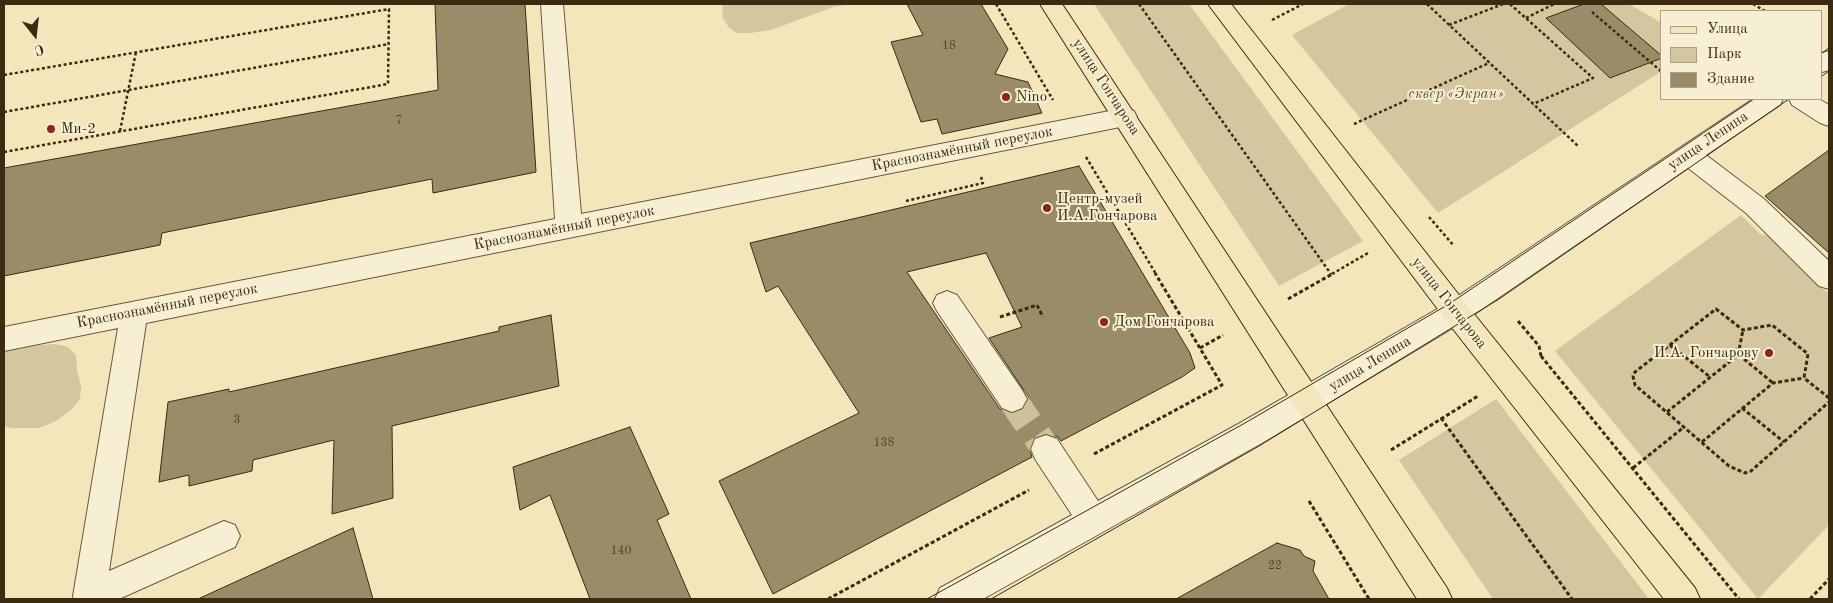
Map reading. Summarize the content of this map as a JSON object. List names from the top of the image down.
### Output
{
  "streets": {
    "main road": ["улица Гончарова"],
    "street": ["улица Ленина", "Краснознамённый переулок"]
  },
  "crossings": [
    ["улица Гончарова", "улица Ленина"],
    ["улица Гончарова", "Краснознамённый переулок"]
  ],
  "parks": ["сквер «Экран»"],
  "places": [
    "Nino",
    "Ми-2",
    "Центр-музей И.А.Гончарова",
    "Дом Гончарова",
    "И.А. Гончарову"
  ],
  "house_numbers": [
    "18",
    "7",
    "3",
    "138",
    "140",
    "22"
  ],
  "legend": ["Улица", "Парк", "Здание"],
  "north": "bottom"
}
